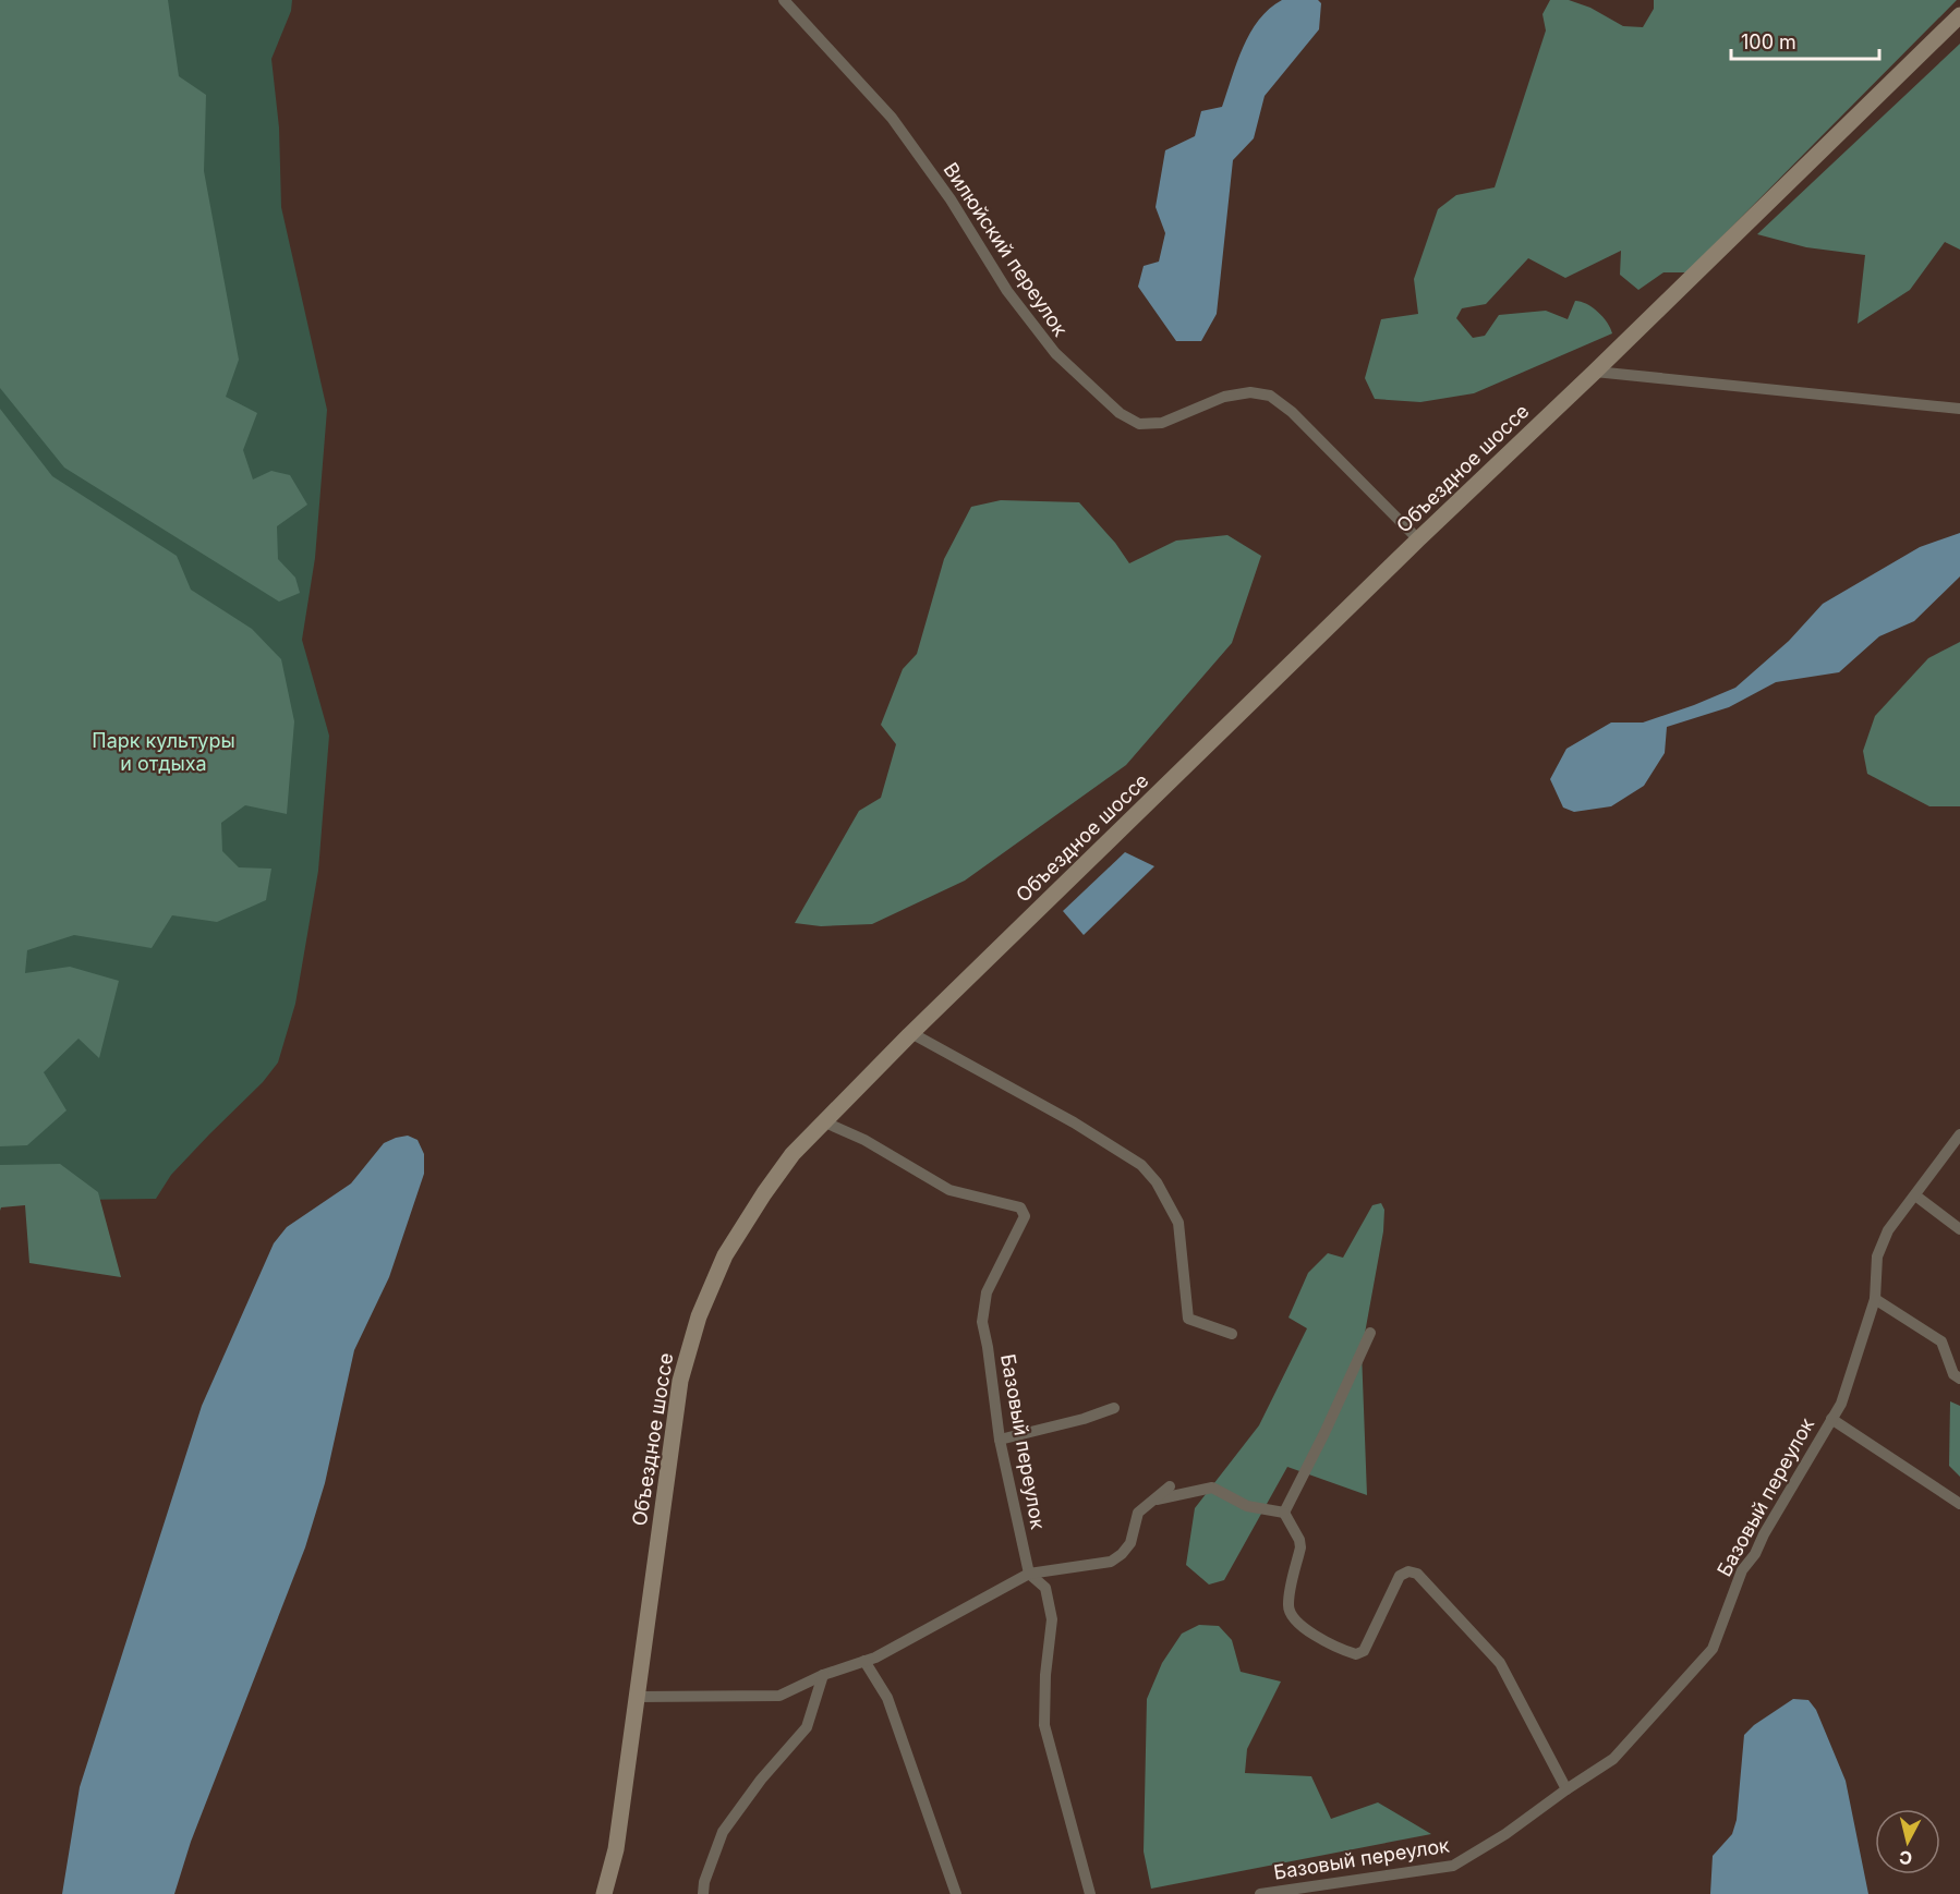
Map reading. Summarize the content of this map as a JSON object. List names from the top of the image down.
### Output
{
  "streets": {
    "main road": ["Объездное шоссе"],
    "street": ["Вилюйский переулок", "Базовый переулок"]
  },
  "crossings": [
    ["Вилюйский переулок", "Объездное шоссе"],
    ["Объездное шоссе", "Базовый переулок"]
  ],
  "parks": ["Парк культуры и отдыха"],
  "scale_bar": "100 m",
  "north": "bottom"
}
